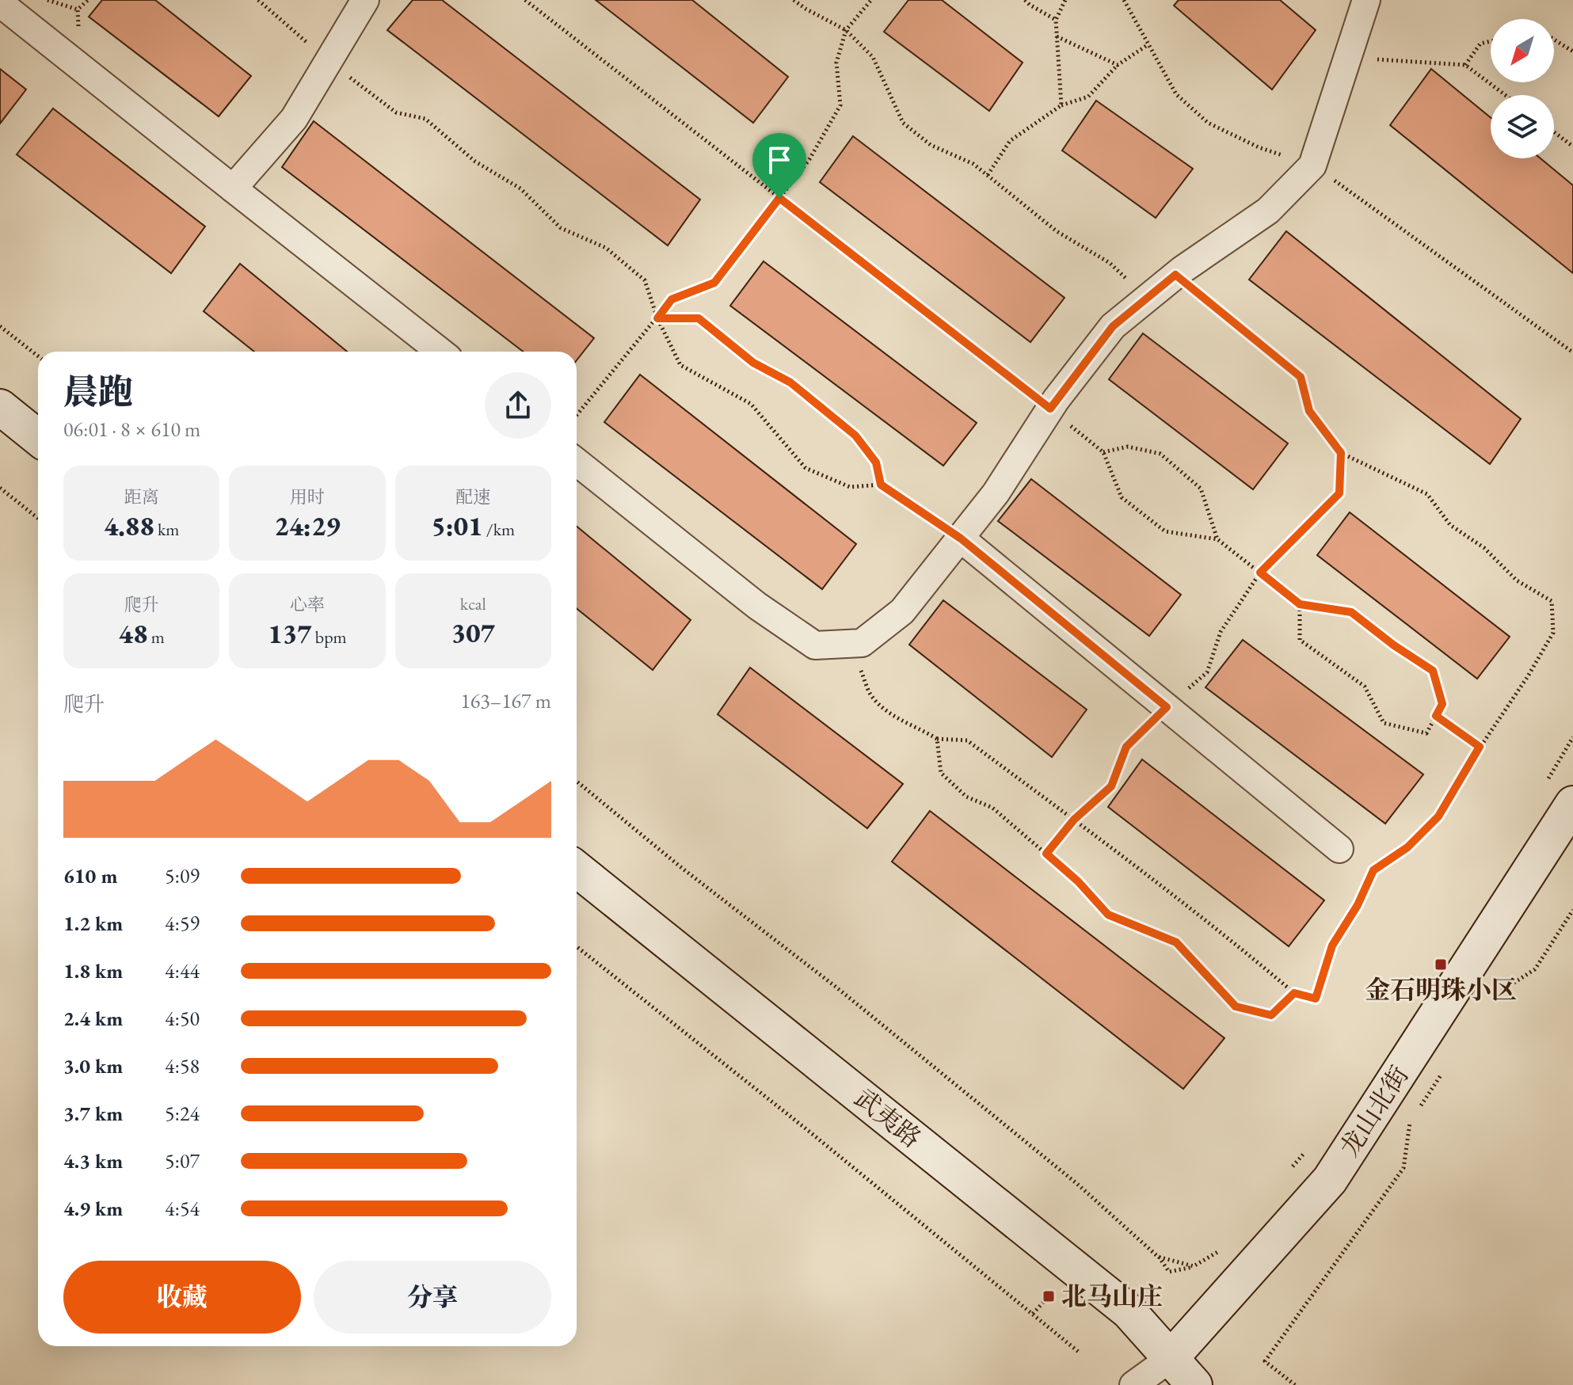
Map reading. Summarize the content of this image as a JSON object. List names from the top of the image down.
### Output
{
  "streets": {
    "main road": ["龙山北街", "武夷路"]
  },
  "crossings": [
    ["龙山北街", "武夷路"]
  ],
  "places": {
    "transit": ["金石明珠小区", "北马山庄"]
  },
  "north": "bottom left",
  "page": {
    "heading": ["晨跑", "06:01 · 8 × 610 m"],
    "stats": [
      ["距离", "4.88 km"],
      ["用时", "24:29"],
      ["配速", "5:01 /km"],
      ["爬升", "48 m"],
      ["心率", "137 bpm"],
      ["kcal", "307"]
    ],
    "chart": ["爬升", "163–167 m"],
    "list": [
      {
        "name": "610 m",
        "note": "5:09"
      },
      {
        "name": "1.2 km",
        "note": "4:59"
      },
      {
        "name": "1.8 km",
        "note": "4:44"
      },
      {
        "name": "2.4 km",
        "note": "4:50"
      },
      {
        "name": "3.0 km",
        "note": "4:58"
      },
      {
        "name": "3.7 km",
        "note": "5:24"
      },
      {
        "name": "4.3 km",
        "note": "5:07"
      },
      {
        "name": "4.9 km",
        "note": "4:54"
      }
    ],
    "buttons": ["收藏", "分享"]
  }
}
